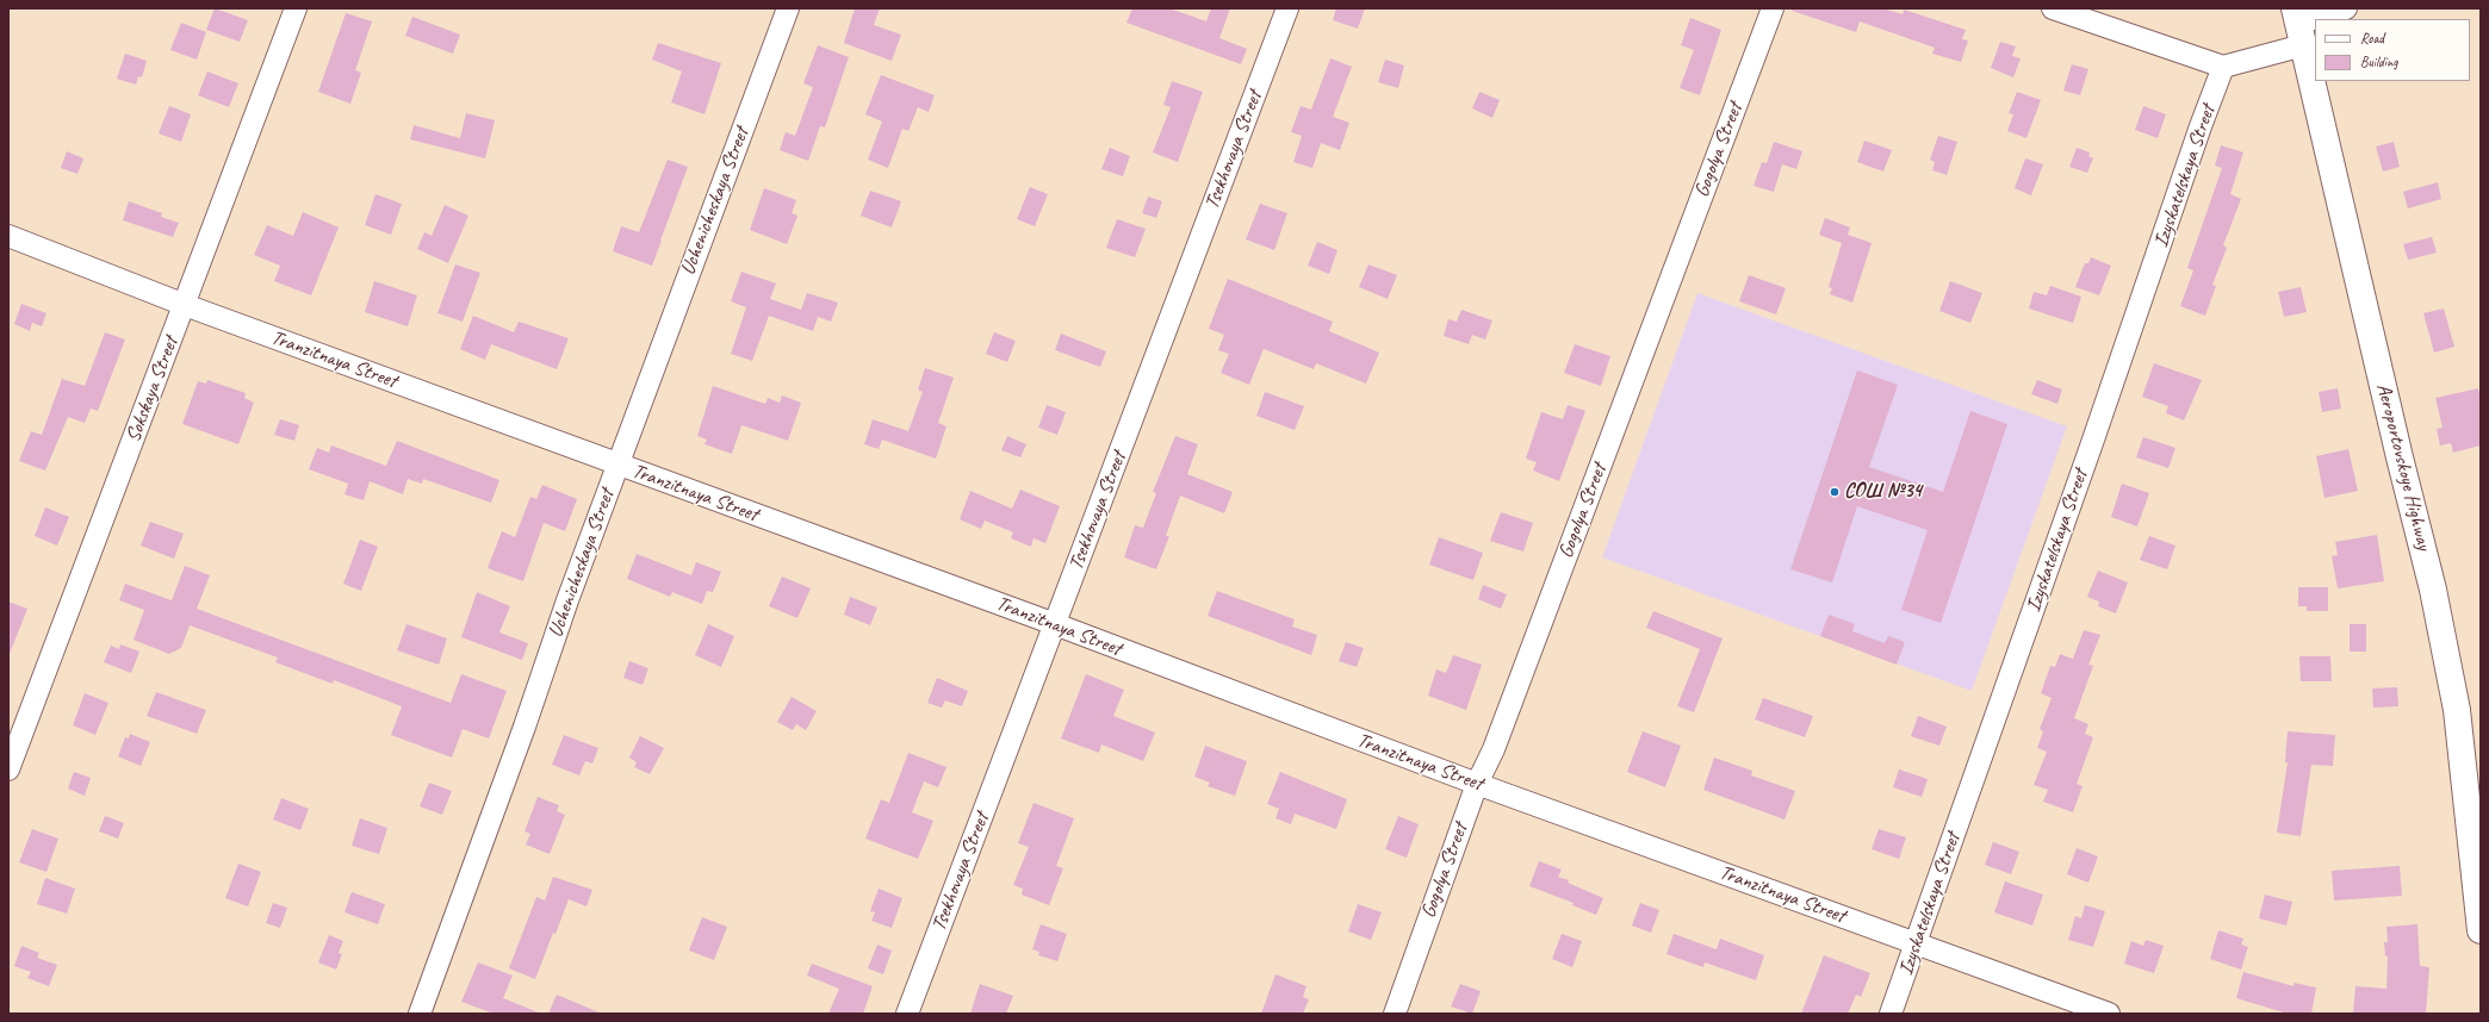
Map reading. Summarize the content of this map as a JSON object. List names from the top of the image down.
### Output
{
  "streets": {
    "main road": ["Aeroportovskoye Highway"],
    "street": [
      "Tsekhovaya Street",
      "Gogolya Street",
      "Izyskatelskaya Street",
      "Uchenicheskaya Street",
      "Tranzitnaya Street",
      "Sokskaya Street"
    ]
  },
  "crossings": [
    ["Tsekhovaya Street", "Tranzitnaya Street"],
    ["Gogolya Street", "Tranzitnaya Street"],
    ["Izyskatelskaya Street", "Tranzitnaya Street"],
    ["Uchenicheskaya Street", "Tranzitnaya Street"],
    ["Tranzitnaya Street", "Sokskaya Street"]
  ],
  "places": ["СОШ №34"],
  "legend": ["Road", "Building"]
}
